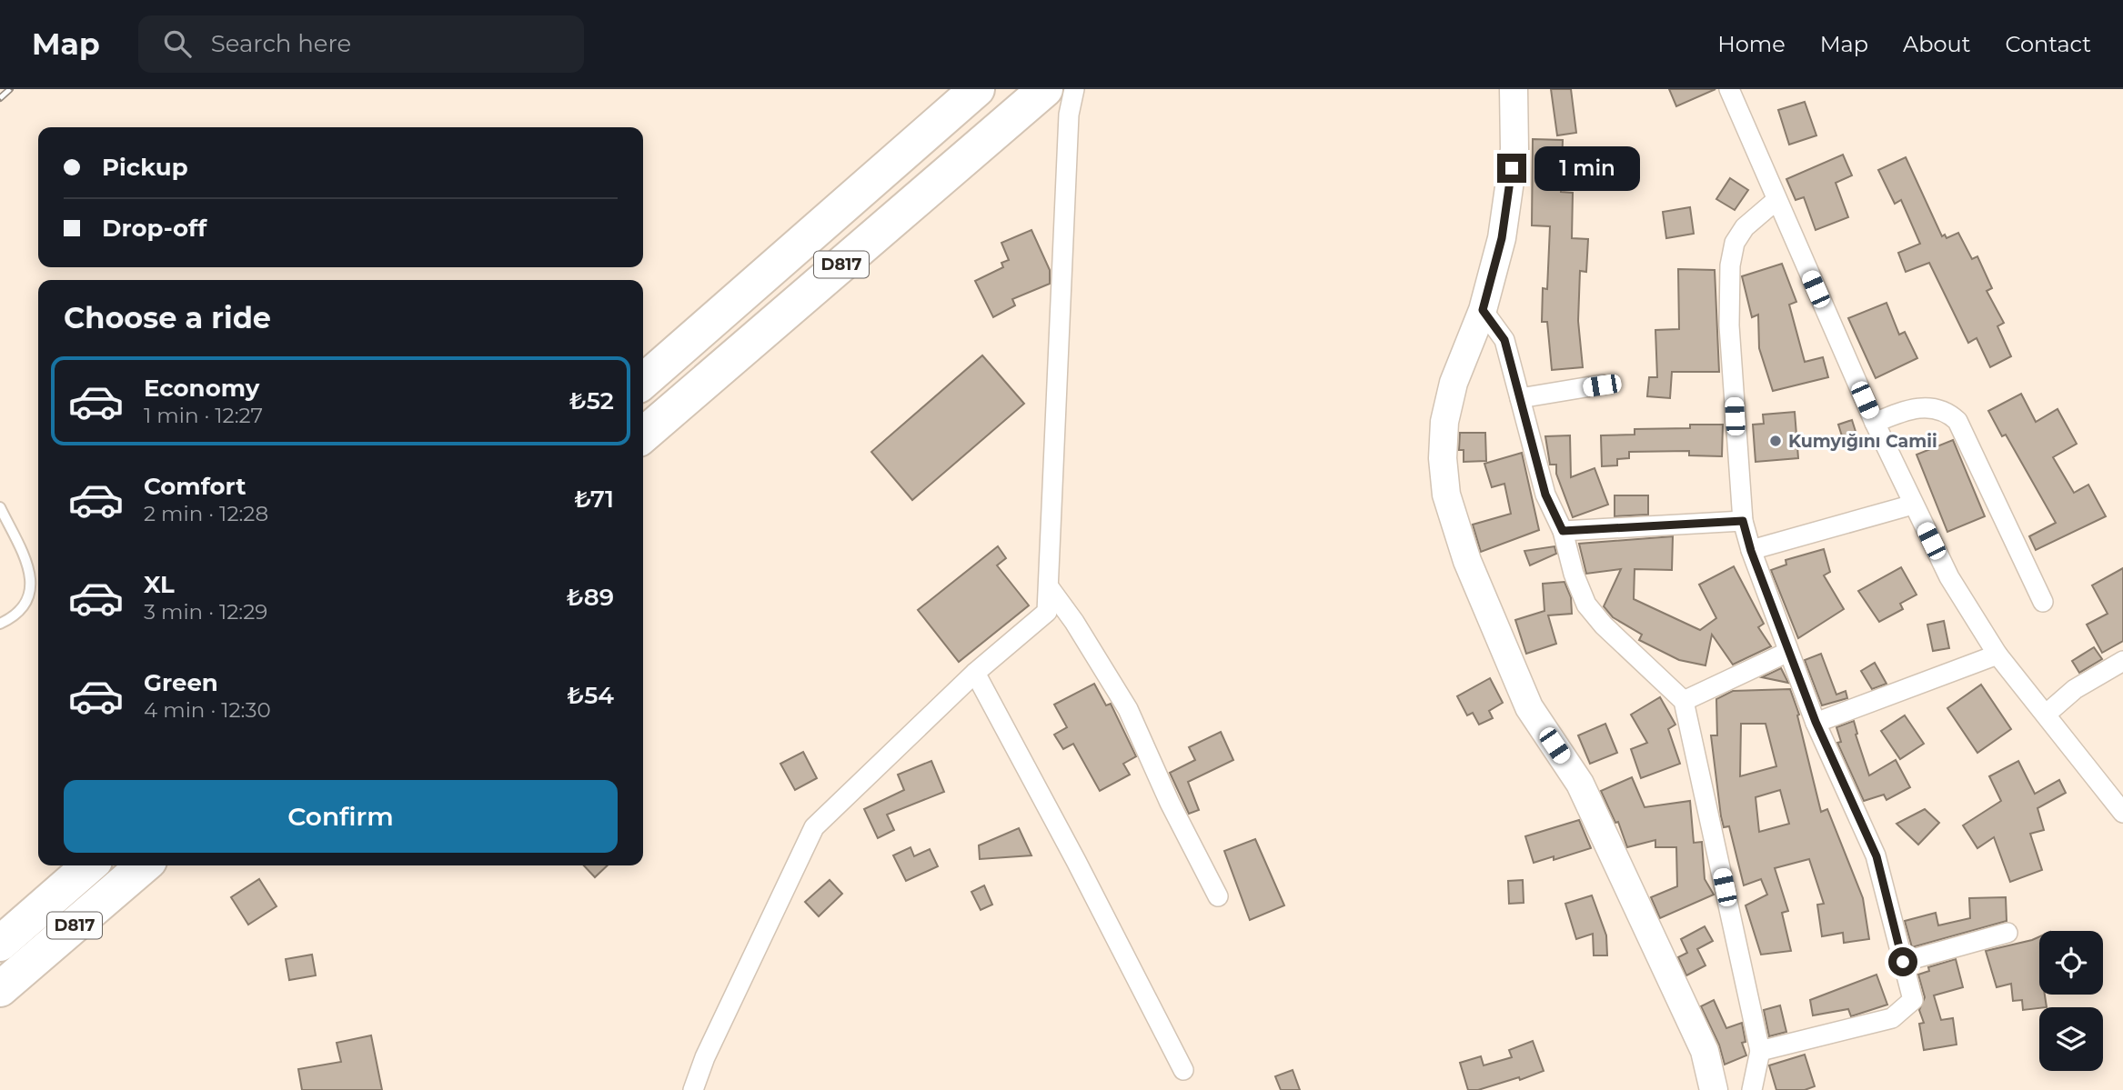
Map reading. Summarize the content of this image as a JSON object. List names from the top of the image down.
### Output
{
  "streets": {
    "highway": ["D817"]
  },
  "places": ["Kumyığını Camii"],
  "page": {
    "header": "Map",
    "search": "Search here",
    "nav": [
      "Home",
      "Map",
      "About",
      "Contact"
    ],
    "banner": ["Pickup", "Drop-off"],
    "bubble": "1 min",
    "heading": "Choose a ride",
    "list": [
      {
        "name": "Economy",
        "note": "1 min · 12:27",
        "value": "₺52"
      },
      {
        "name": "Comfort",
        "note": "2 min · 12:28",
        "value": "₺71"
      },
      {
        "name": "XL",
        "note": "3 min · 12:29",
        "value": "₺89"
      },
      {
        "name": "Green",
        "note": "4 min · 12:30",
        "value": "₺54"
      }
    ],
    "buttons": "Confirm"
  }
}
